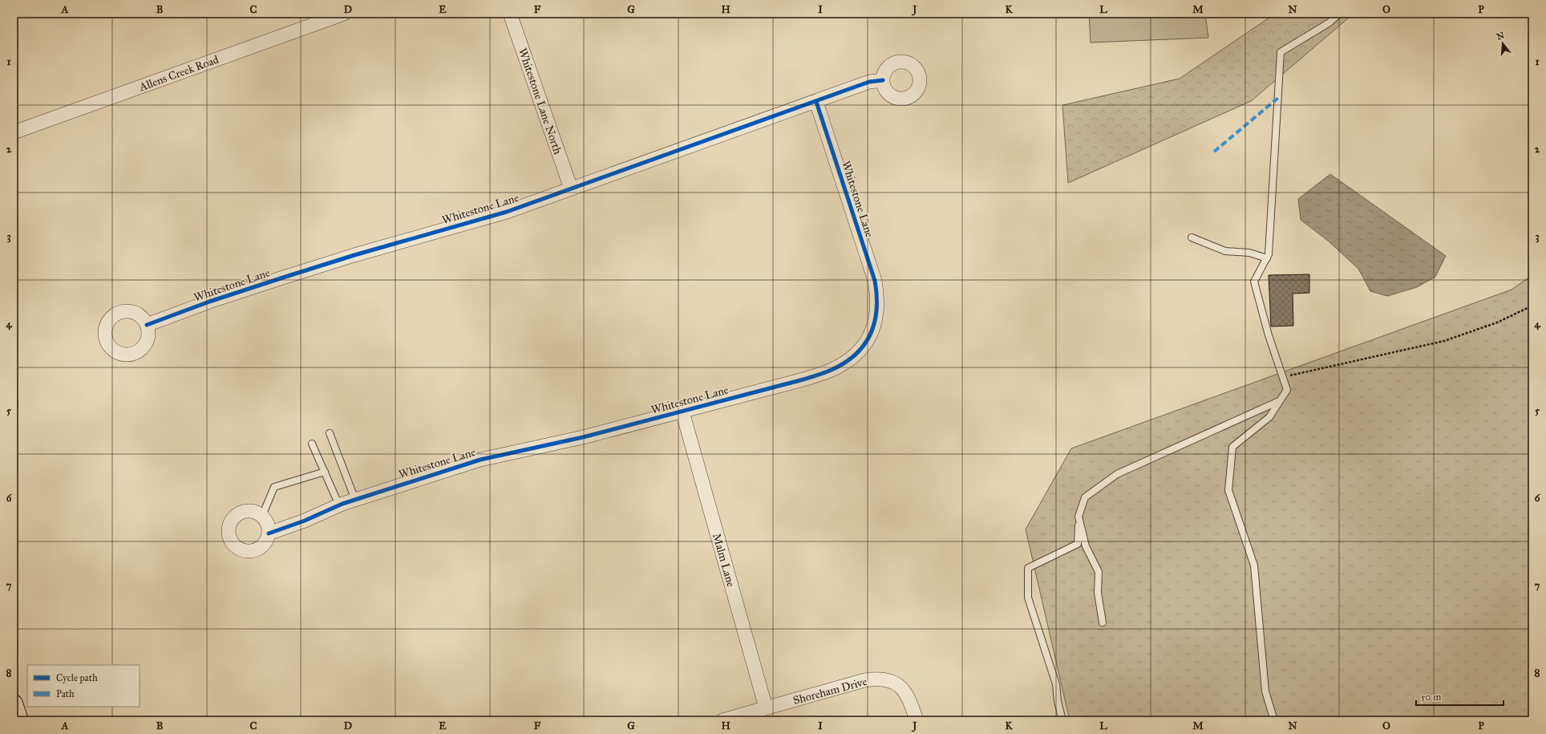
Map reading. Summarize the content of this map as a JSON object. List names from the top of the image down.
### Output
{
  "streets": {
    "street": [
      "Allens Creek Road",
      "Whitestone Lane North",
      "Whitestone Lane",
      "Malm Lane",
      "Shoreham Drive"
    ]
  },
  "crossings": [
    ["Whitestone Lane North", "Whitestone Lane"],
    ["Whitestone Lane", "Malm Lane"],
    ["Malm Lane", "Shoreham Drive"]
  ],
  "legend": ["Cycle path", "Path"],
  "scale_bar": "50 m",
  "north": "top",
  "grid": {
    "columns": [
      "A",
      "B",
      "C",
      "D",
      "E",
      "F",
      "G",
      "H",
      "I",
      "J",
      "K",
      "L",
      "M",
      "N",
      "O",
      "P"
    ],
    "rows": [
      "1",
      "2",
      "3",
      "4",
      "5",
      "6",
      "7",
      "8"
    ]
  }
}
